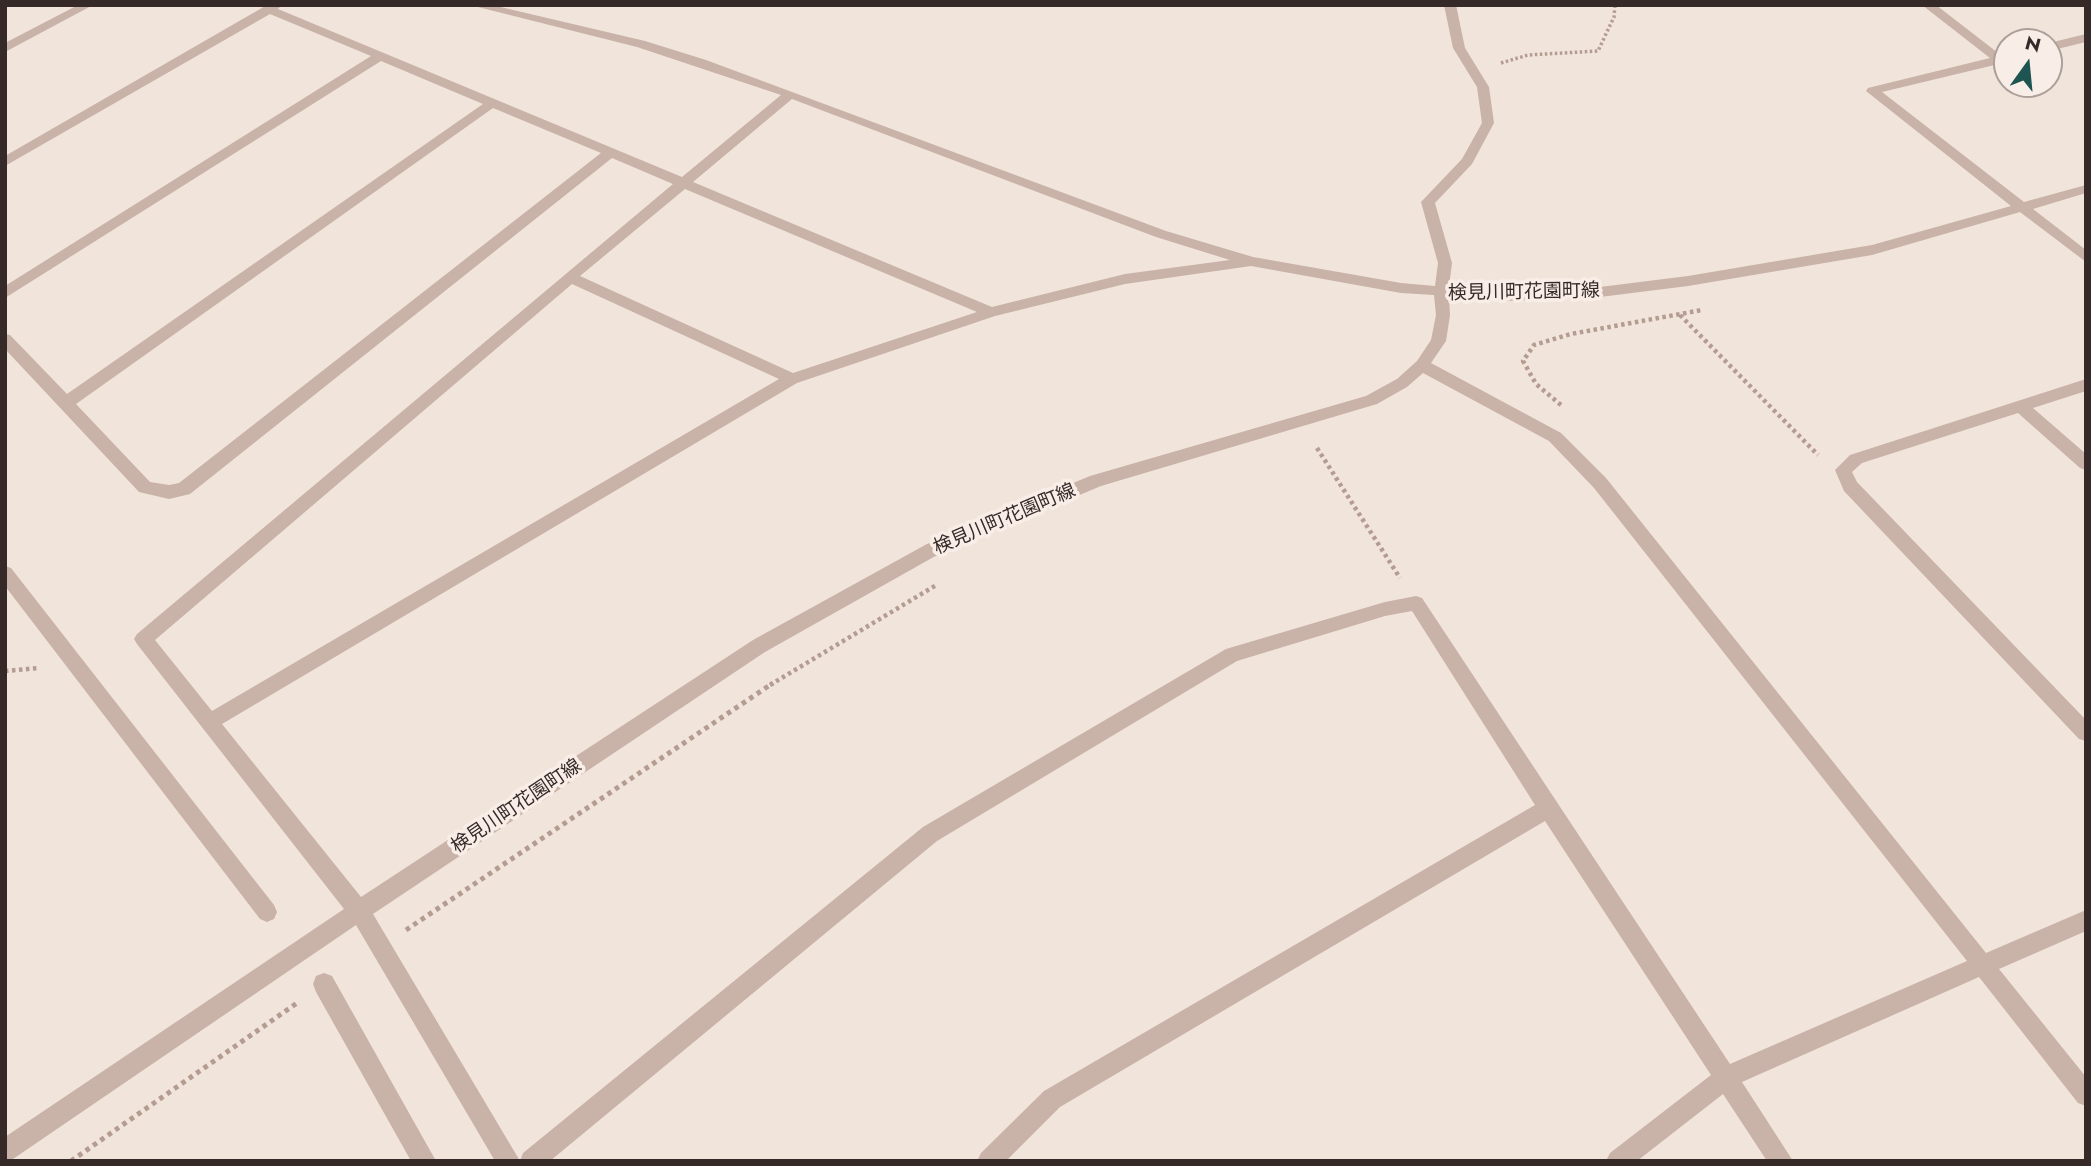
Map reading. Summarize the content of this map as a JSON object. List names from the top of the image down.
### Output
{
  "streets": {
    "street": ["検見川町花園町線"]
  },
  "north": "top"
}
